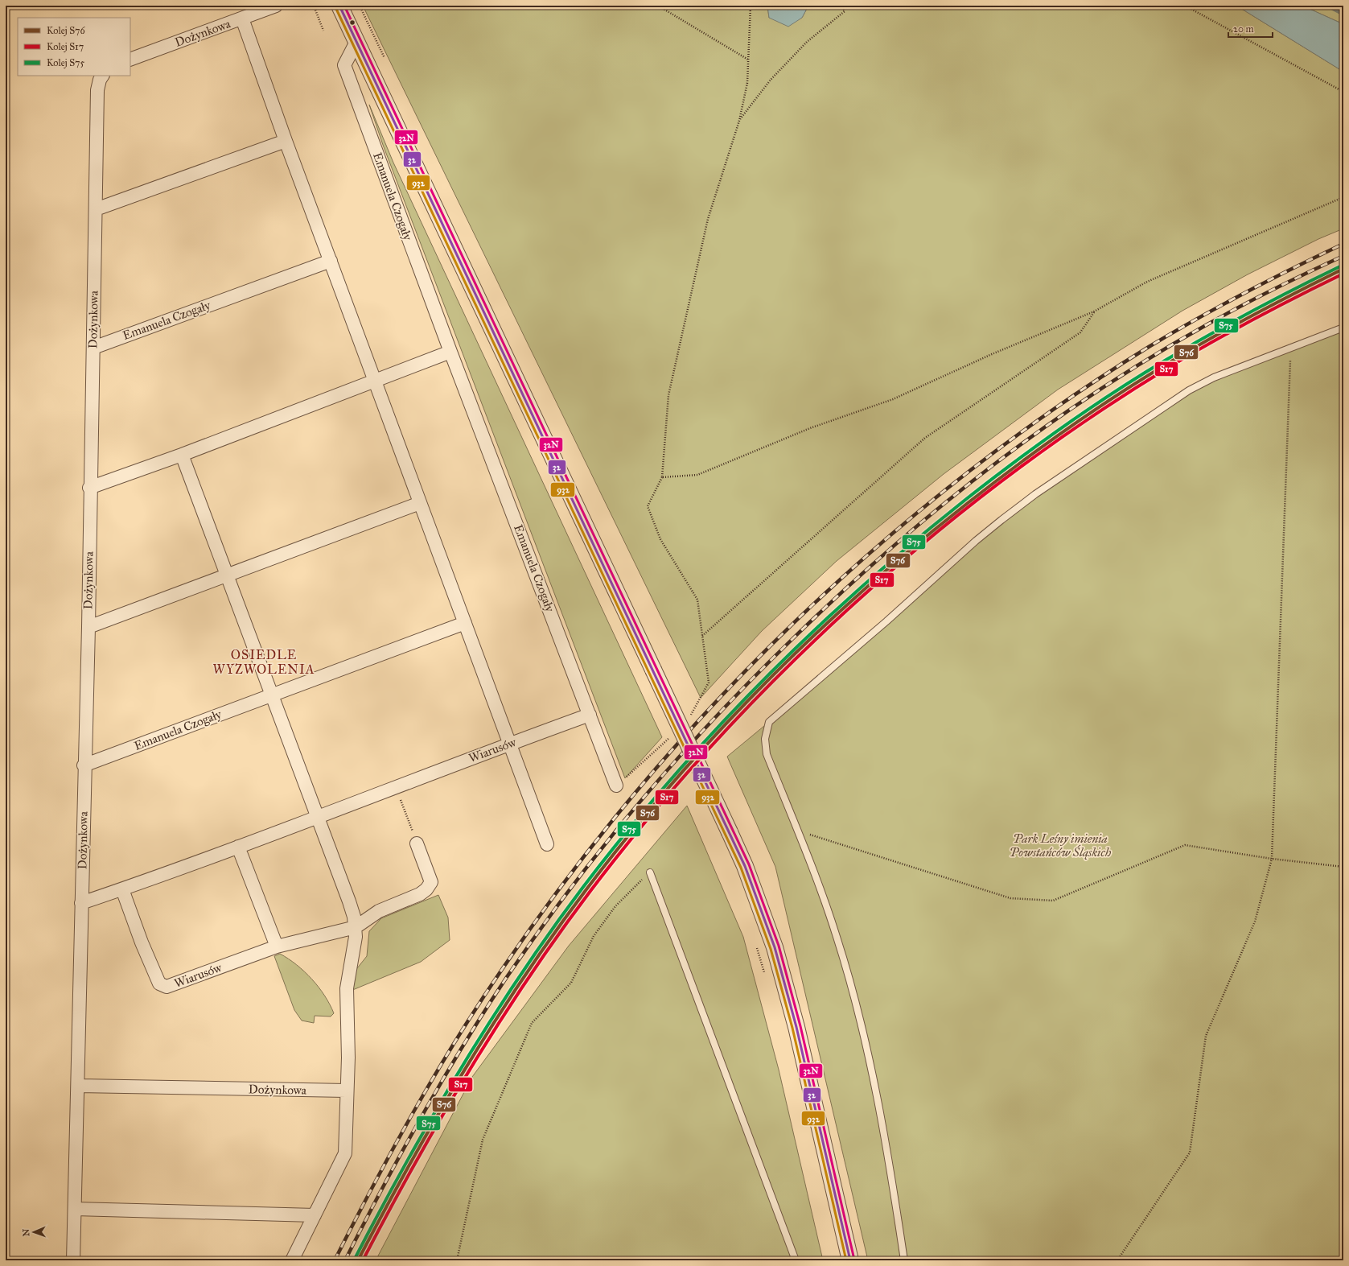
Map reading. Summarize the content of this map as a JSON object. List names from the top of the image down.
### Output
{
  "streets": {
    "street": ["Dożynkowa", "Emanuela Czogały", "Wiarusów"]
  },
  "crossings": [
    ["Dożynkowa", "Emanuela Czogały"],
    ["Dożynkowa", "Wiarusów"],
    ["Emanuela Czogały", "Wiarusów"]
  ],
  "districts": ["OSIEDLE WYZWOLENIA"],
  "parks": ["Park Leśny imienia Powstańców Śląskich"],
  "lines": [
    "transit line 32",
    "transit line 32N",
    "transit line 932",
    "rail line S75",
    "rail line S76",
    "rail line S17"
  ],
  "legend": ["Kolej S76", "Kolej S17", "Kolej S75"],
  "scale_bar": "20 m",
  "north": "left"
}
